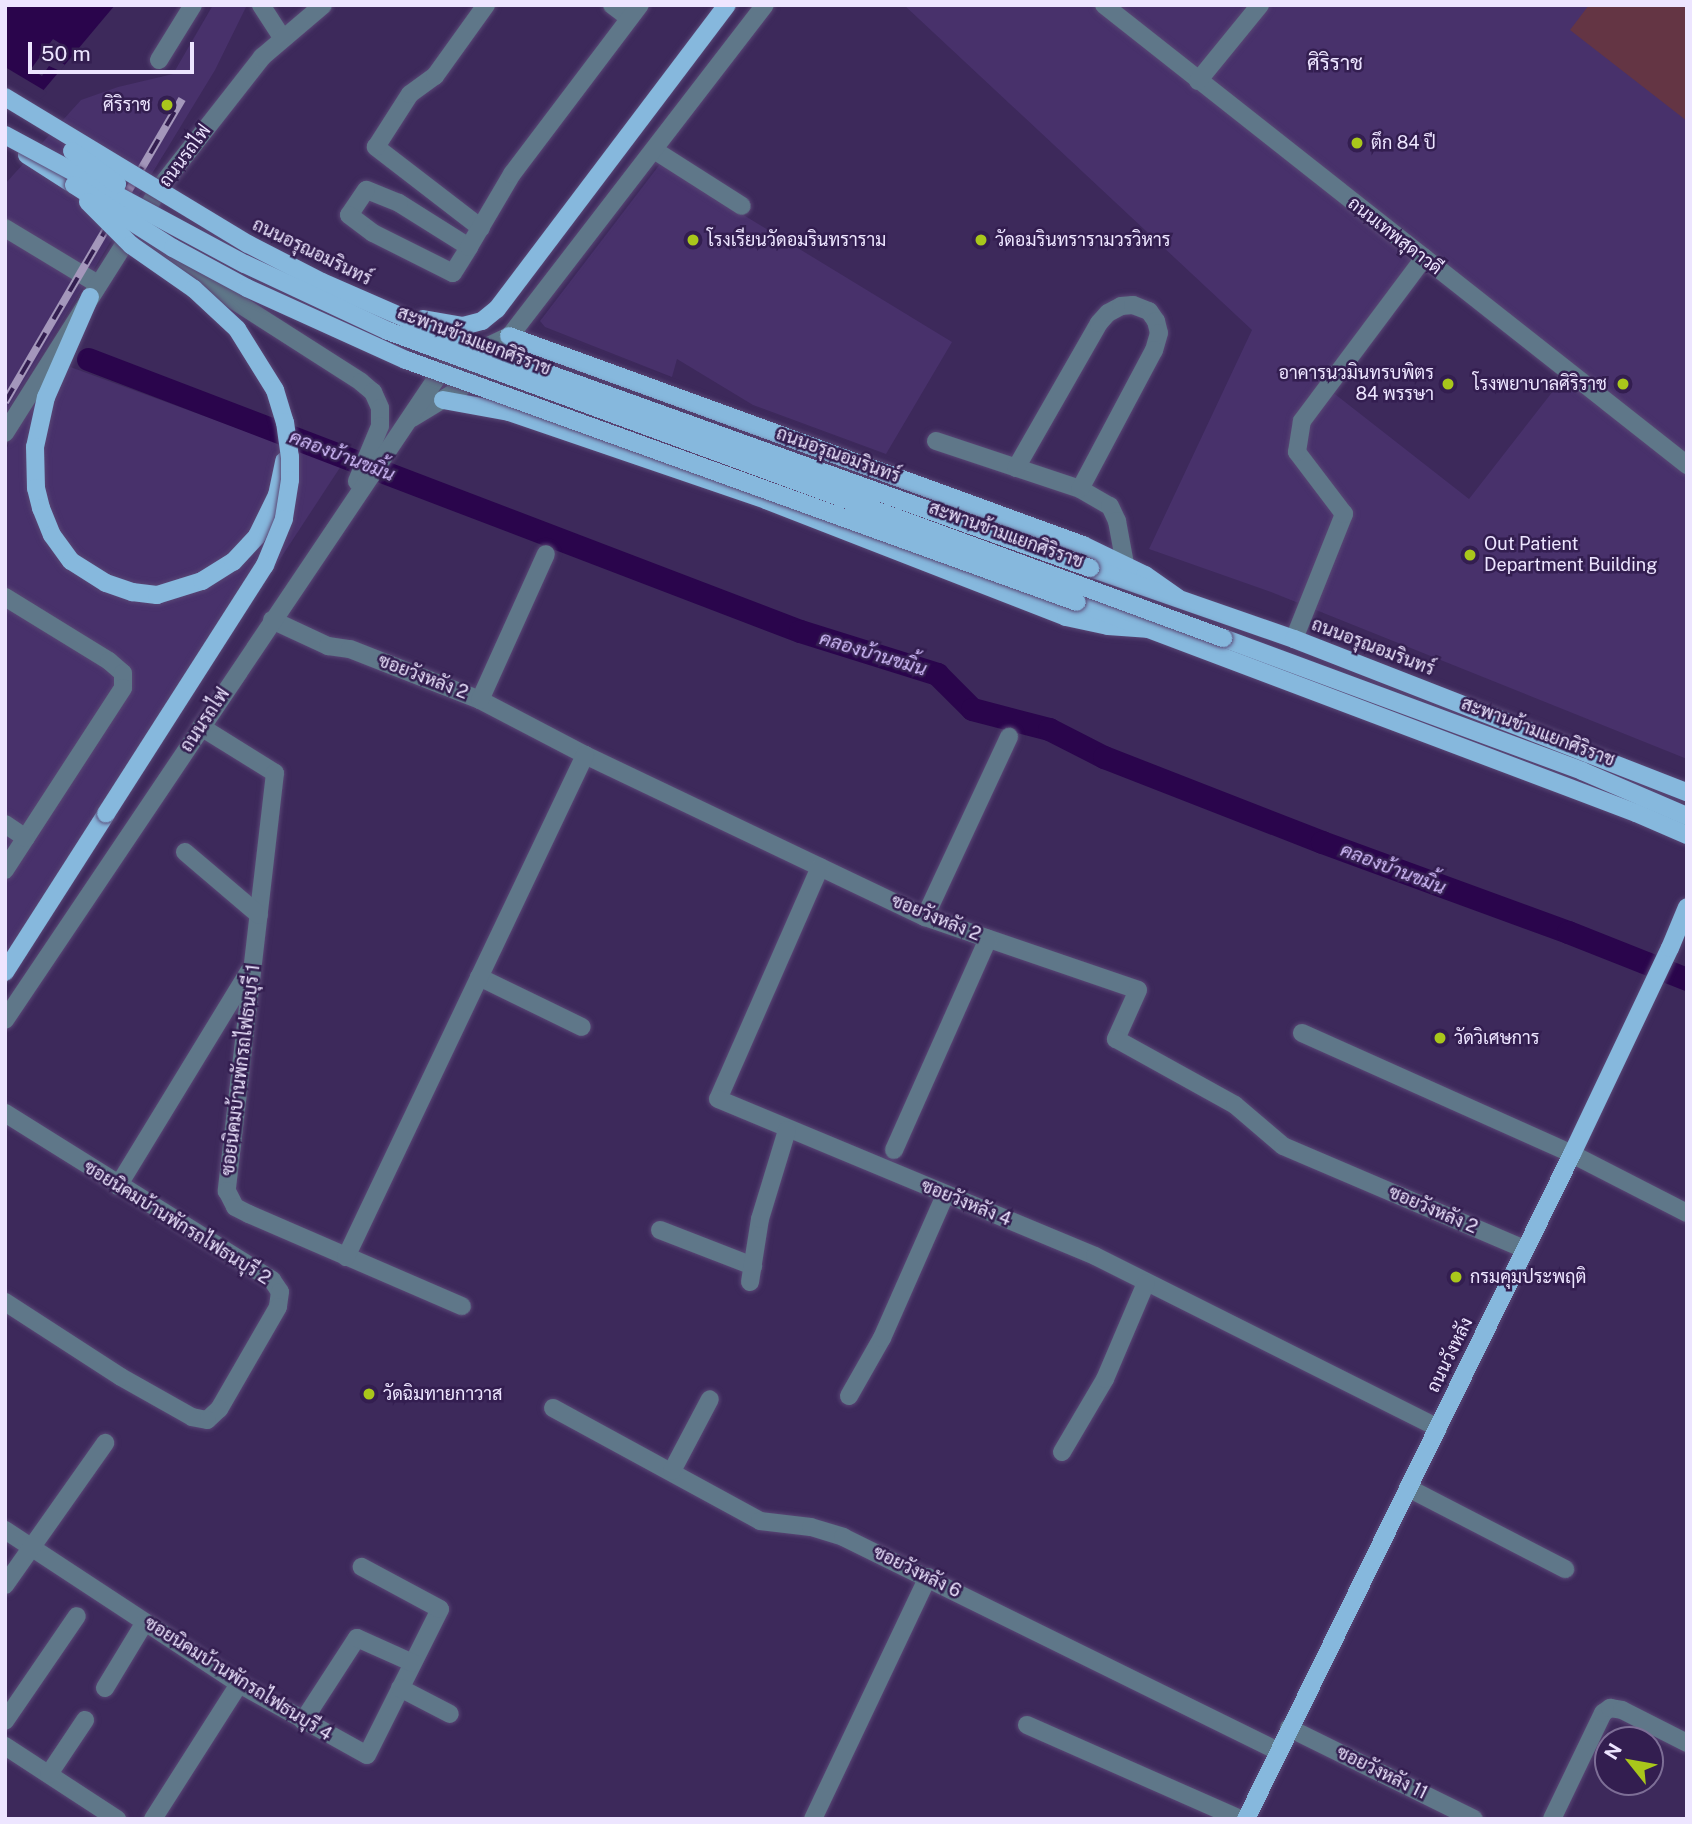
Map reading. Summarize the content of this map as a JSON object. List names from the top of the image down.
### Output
{
  "streets": {
    "main road": ["ถนนอรุณอมรินทร์", "สะพานข้ามแยกศิริราช", "ถนนวังหลัง"],
    "street": [
      "ถนนรถไฟ",
      "ถนนเทพสุดาวดี",
      "ซอยวังหลัง 2",
      "ซอยนิคมบ้านพักรถไฟธนบุรี 1",
      "ซอยวังหลัง 4",
      "ซอยนิคมบ้านพักรถไฟธนบุรี 2",
      "ซอยวังหลัง 6",
      "ซอยนิคมบ้านพักรถไฟธนบุรี 4",
      "ซอยวังหลัง 11"
    ]
  },
  "crossings": [
    ["ถนนรถไฟ", "ซอยวังหลัง 2"],
    ["ถนนรถไฟ", "ซอยนิคมบ้านพักรถไฟธนบุรี 1"],
    ["ถนนอรุณอมรินทร์", "สะพานข้ามแยกศิริราช"],
    ["ซอยวังหลัง 2", "ซอยวังหลัง 4"],
    ["ซอยวังหลัง 2", "ถนนวังหลัง"],
    ["ซอยวังหลัง 4", "ถนนวังหลัง"],
    ["ถนนวังหลัง", "ซอยวังหลัง 6"],
    ["ถนนวังหลัง", "ซอยวังหลัง 11"]
  ],
  "districts": ["ศิริราช"],
  "water": ["คลองบ้านขมิ้น"],
  "places": [
    "ศิริราช",
    "ตึก 84 ปี",
    "โรงเรียนวัดอมรินทราราม",
    "วัดอมรินทรารามวรวิหาร",
    "อาคารนวมินทรบพิตร 84 พรรษา",
    "โรงพยาบาลศิริราช",
    "Out Patient Department Building",
    "วัดวิเศษการ",
    "กรมคุมประพฤติ",
    "วัดฉิมทายกาวาส"
  ],
  "scale_bar": "50 m",
  "north": "top left"
}
